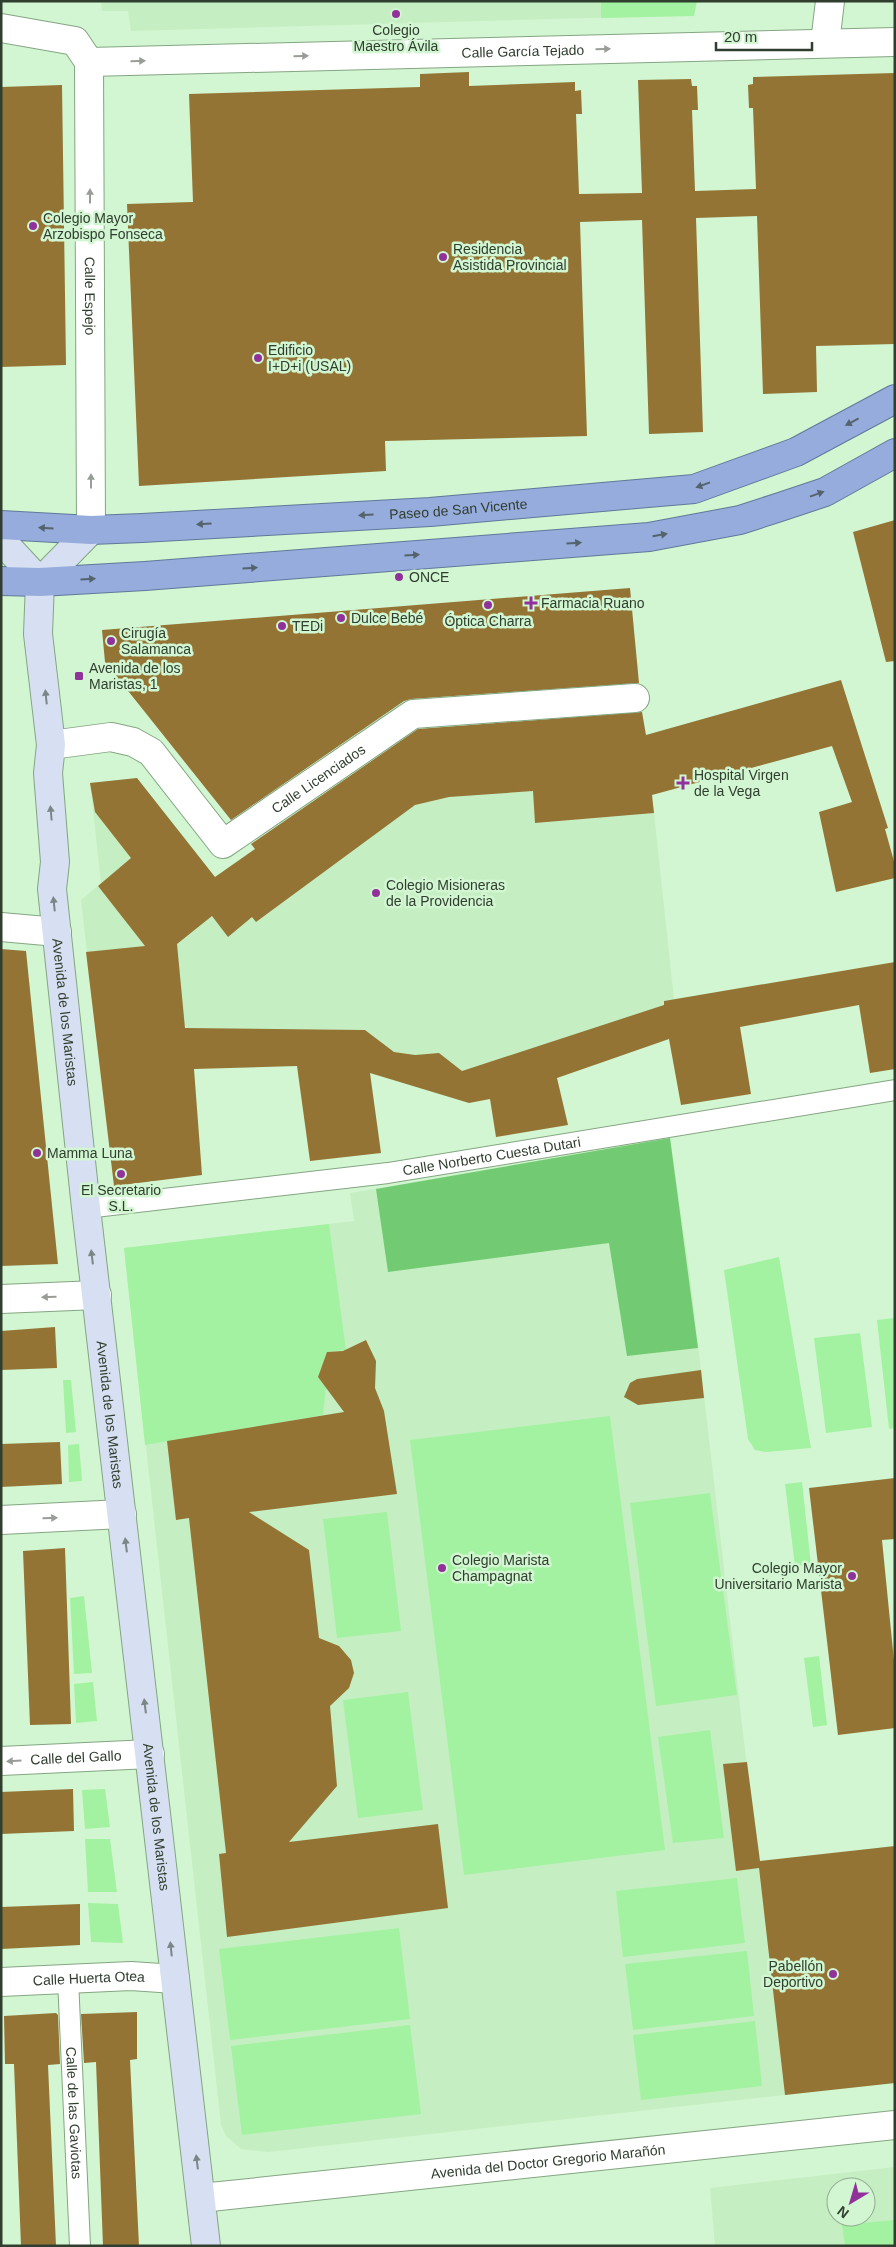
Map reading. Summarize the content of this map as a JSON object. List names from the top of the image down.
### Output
{
  "streets": {
    "highway": ["Paseo de San Vicente"],
    "main road": ["Avenida de los Maristas"],
    "street": [
      "Calle García Tejado",
      "Calle Espejo",
      "Calle Licenciados",
      "Calle Norberto Cuesta Dutari",
      "Calle del Gallo",
      "Calle Huerta Otea",
      "Calle de las Gaviotas",
      "Avenida del Doctor Gregorio Marañón"
    ]
  },
  "crossings": [
    ["Calle García Tejado", "Calle Espejo"],
    ["Calle Espejo", "Paseo de San Vicente"],
    ["Calle Licenciados", "Avenida de los Maristas"],
    ["Avenida de los Maristas", "Calle Norberto Cuesta Dutari"],
    ["Avenida de los Maristas", "Calle del Gallo"],
    ["Avenida de los Maristas", "Calle Huerta Otea"],
    ["Avenida de los Maristas", "Avenida del Doctor Gregorio Marañón"],
    ["Calle Huerta Otea", "Calle de las Gaviotas"]
  ],
  "one_way": ["Calle García Tejado", "Calle Espejo", "Avenida de los Maristas"],
  "places": {
    "other": [
      "Colegio Maestro Ávila",
      "Colegio Mayor Arzobispo Fonseca",
      "Residencia Asistida Provincial",
      "Edificio I+D+i (USAL)",
      "ONCE",
      "Óptica Charra",
      "Dulce Bebé",
      "TEDi",
      "Cirugía Salamanca",
      "Colegio Misioneras de la Providencia",
      "Mamma Luna",
      "El Secretario S.L.",
      "Colegio Marista Champagnat",
      "Colegio Mayor Universitario Marista",
      "Pabellón Deportivo"
    ],
    "health": ["Farmacia Ruano", "Hospital Virgen de la Vega"],
    "transit": ["Avenida de los Maristas, 1"]
  },
  "scale_bar": "20 m",
  "north": "bottom left"
}
